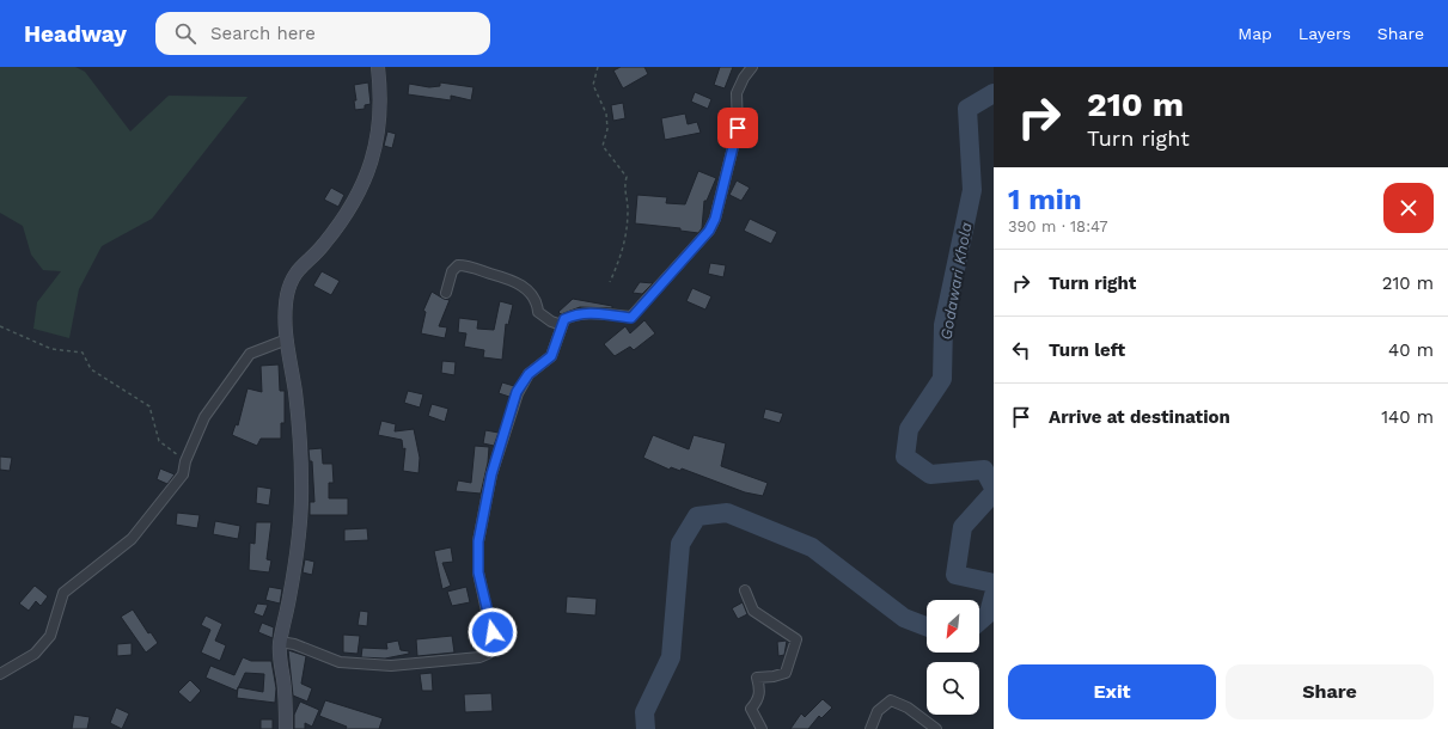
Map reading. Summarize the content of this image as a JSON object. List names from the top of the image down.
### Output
{
  "water": ["Godawari Khola"],
  "north": "bottom left",
  "page": {
    "header": "Headway",
    "search": "Search here",
    "nav": ["Map", "Layers", "Share"],
    "turn": ["210 m", "Turn right"],
    "heading": ["1 min", "390 m · 18:47"],
    "list": [
      {
        "name": "Turn right",
        "value": "210 m"
      },
      {
        "name": "Turn left",
        "value": "40 m"
      },
      {
        "name": "Arrive at destination",
        "value": "140 m"
      }
    ],
    "buttons": ["Exit", "Share"]
  }
}
